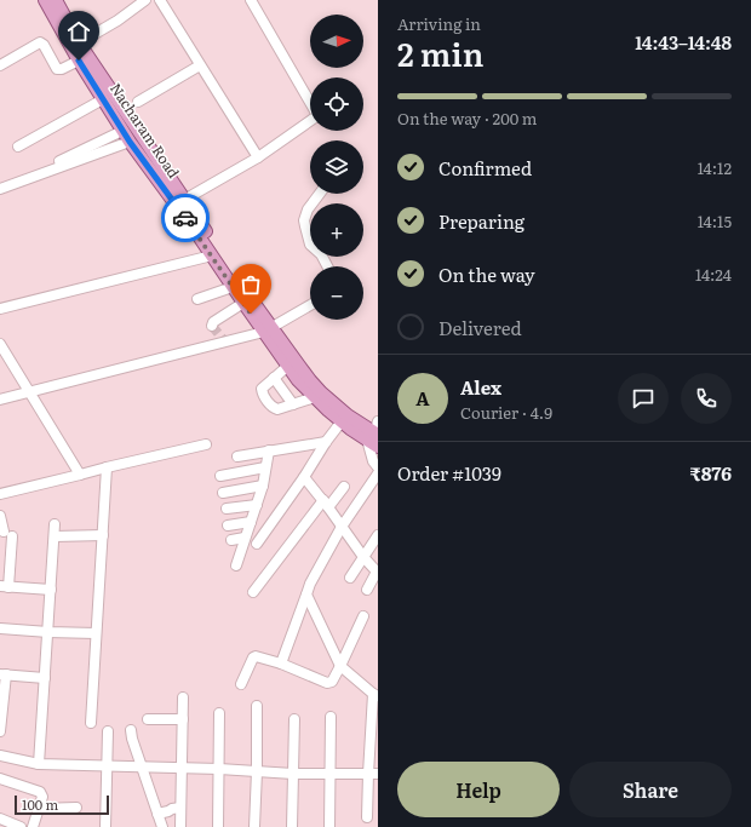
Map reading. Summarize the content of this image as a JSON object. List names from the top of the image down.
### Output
{
  "streets": {
    "main road": ["Nacharam Road"]
  },
  "scale_bar": "100 m",
  "north": "right",
  "page": {
    "heading": ["2 min", "Arriving in", "14:43–14:48"],
    "panel": [
      "Alex",
      "Courier · 4.9",
      "Order #1039",
      "₹876"
    ],
    "map_buttons": ["+", "−"],
    "bar": "On the way · 200 m",
    "list": [
      ["Confirmed", "14:12"],
      ["Preparing", "14:15"],
      ["On the way", "14:24"],
      "Delivered"
    ],
    "round": "A",
    "buttons": ["Help", "Share"],
    "scale": "100 m"
  }
}
